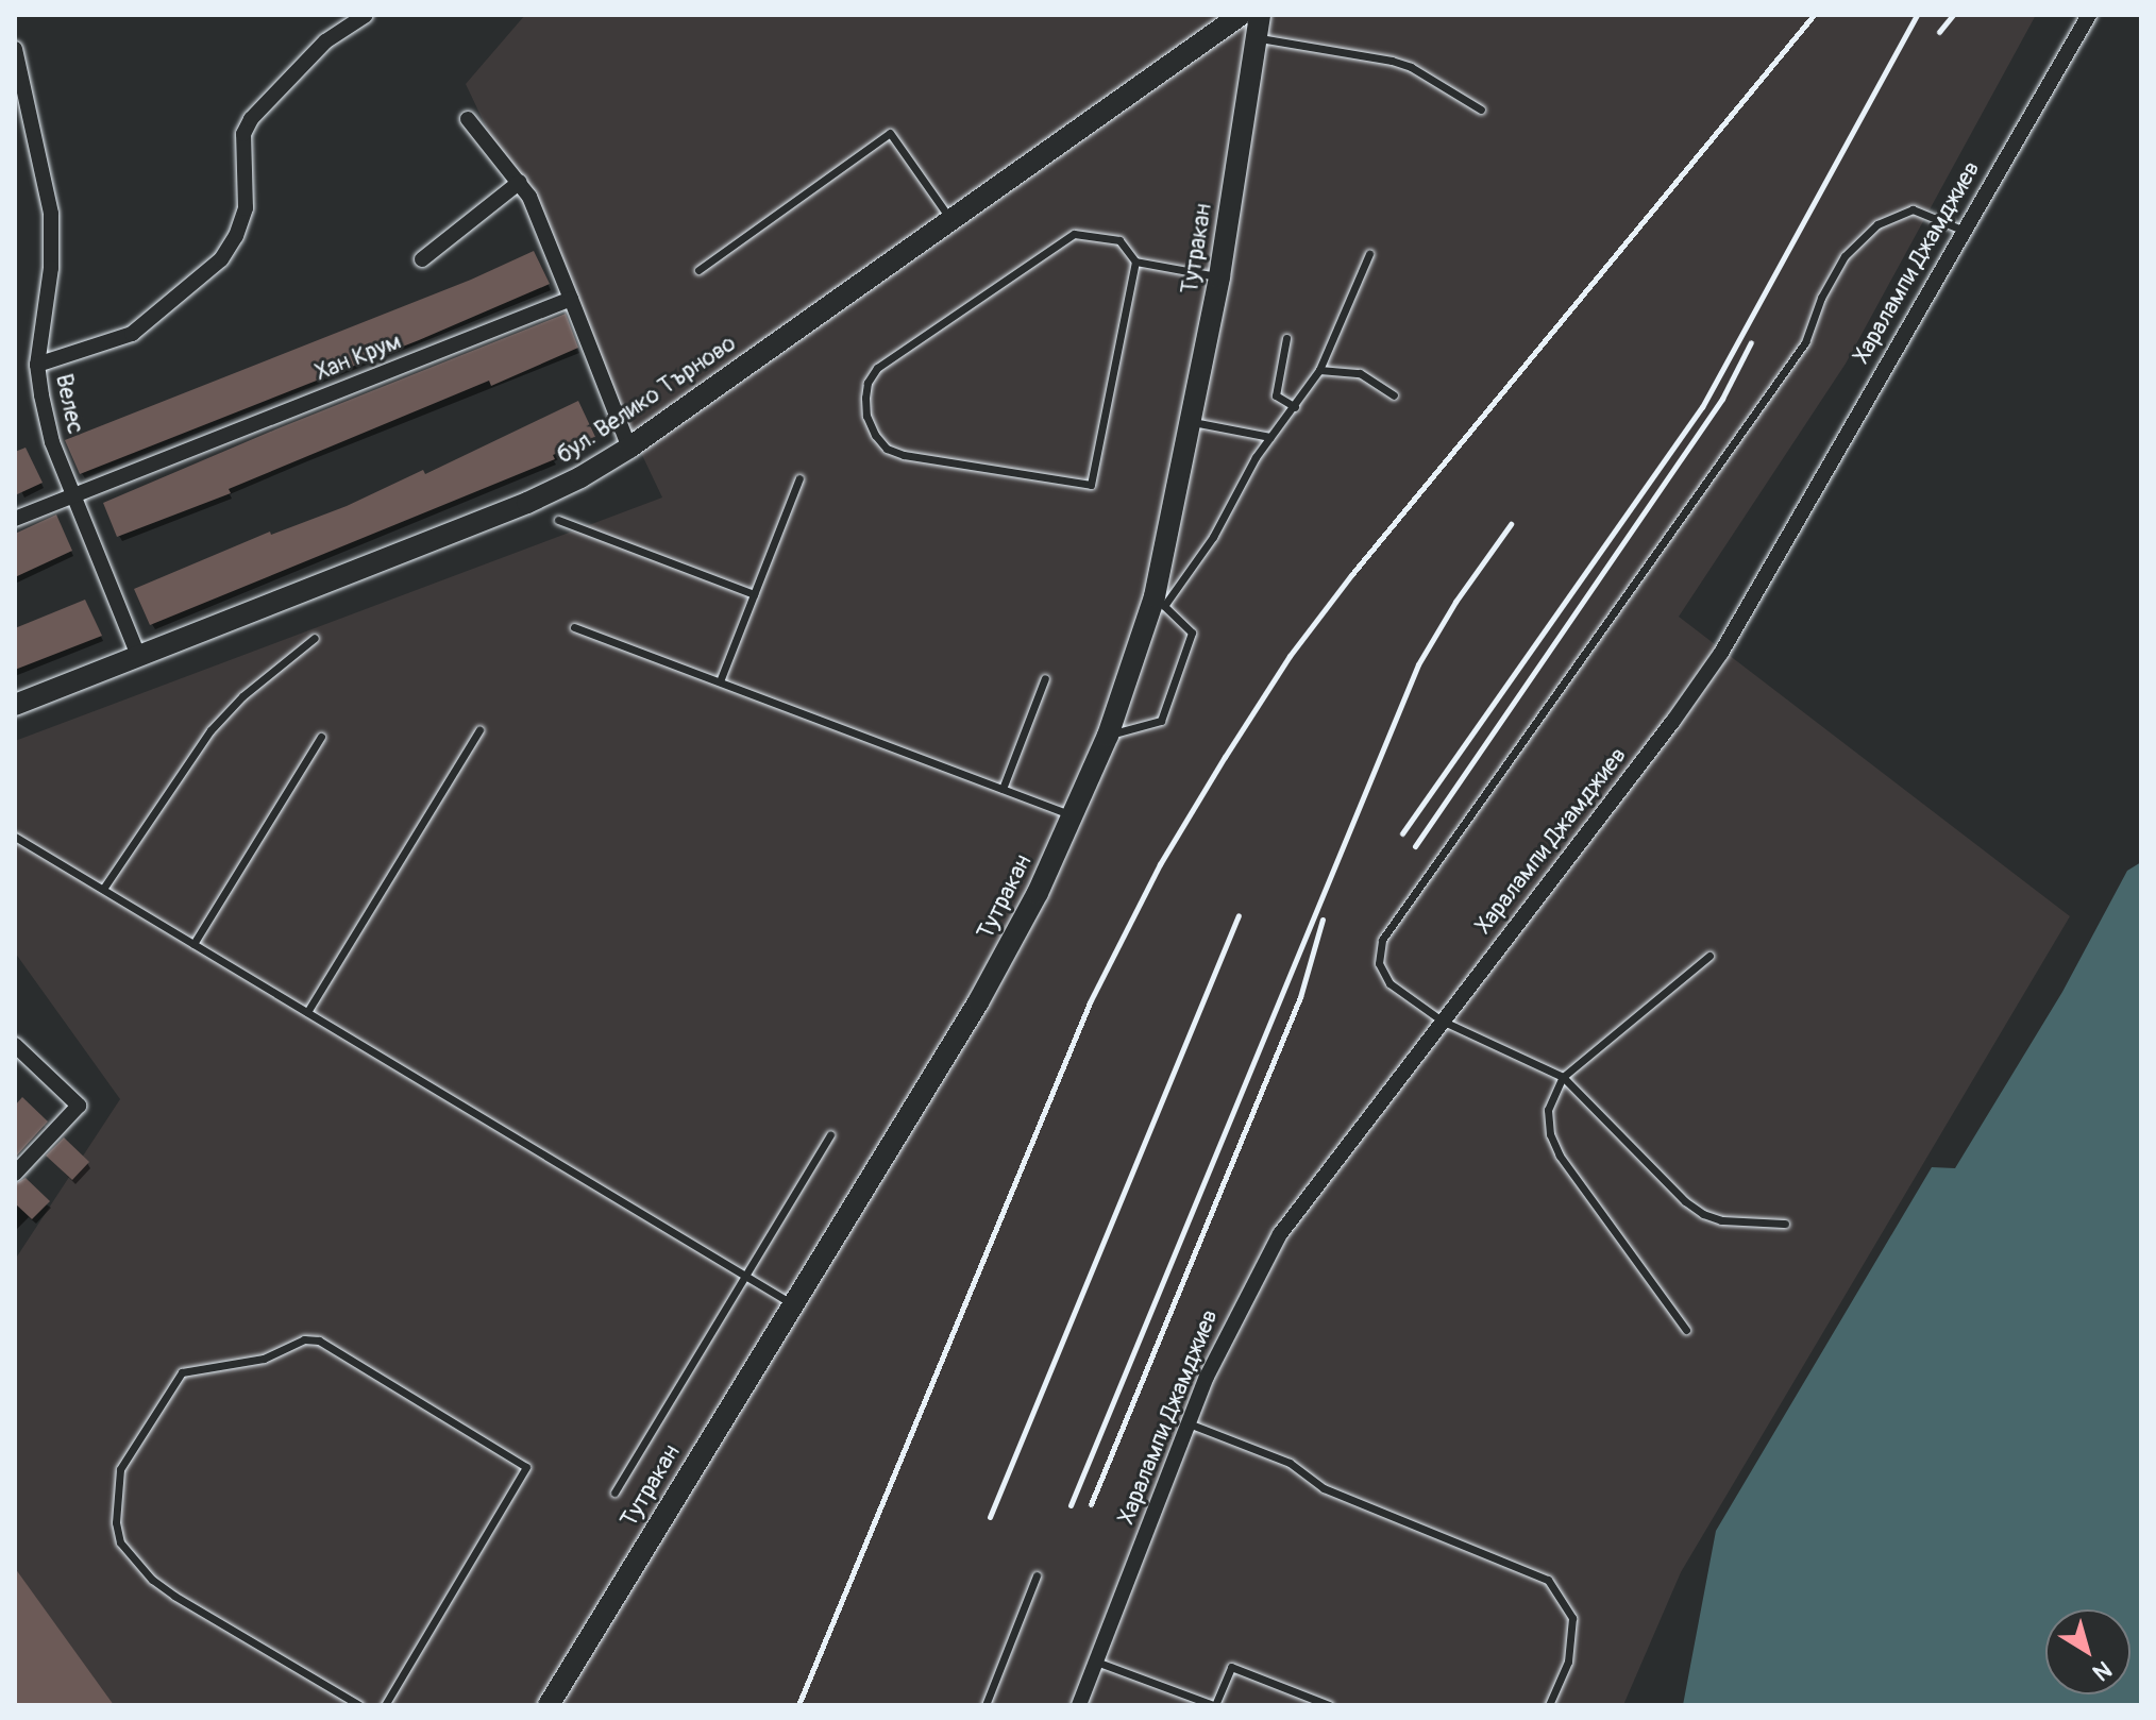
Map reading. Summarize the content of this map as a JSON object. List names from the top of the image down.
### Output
{
  "streets": {
    "street": [
      "Тутракан",
      "Харалампи Джамджиев",
      "Хан Крум",
      "бул. Велико Търново",
      "Велес"
    ]
  },
  "crossings": [
    ["Хан Крум", "Велес"],
    ["бул. Велико Търново", "Велес"]
  ],
  "north": "bottom right"
}
